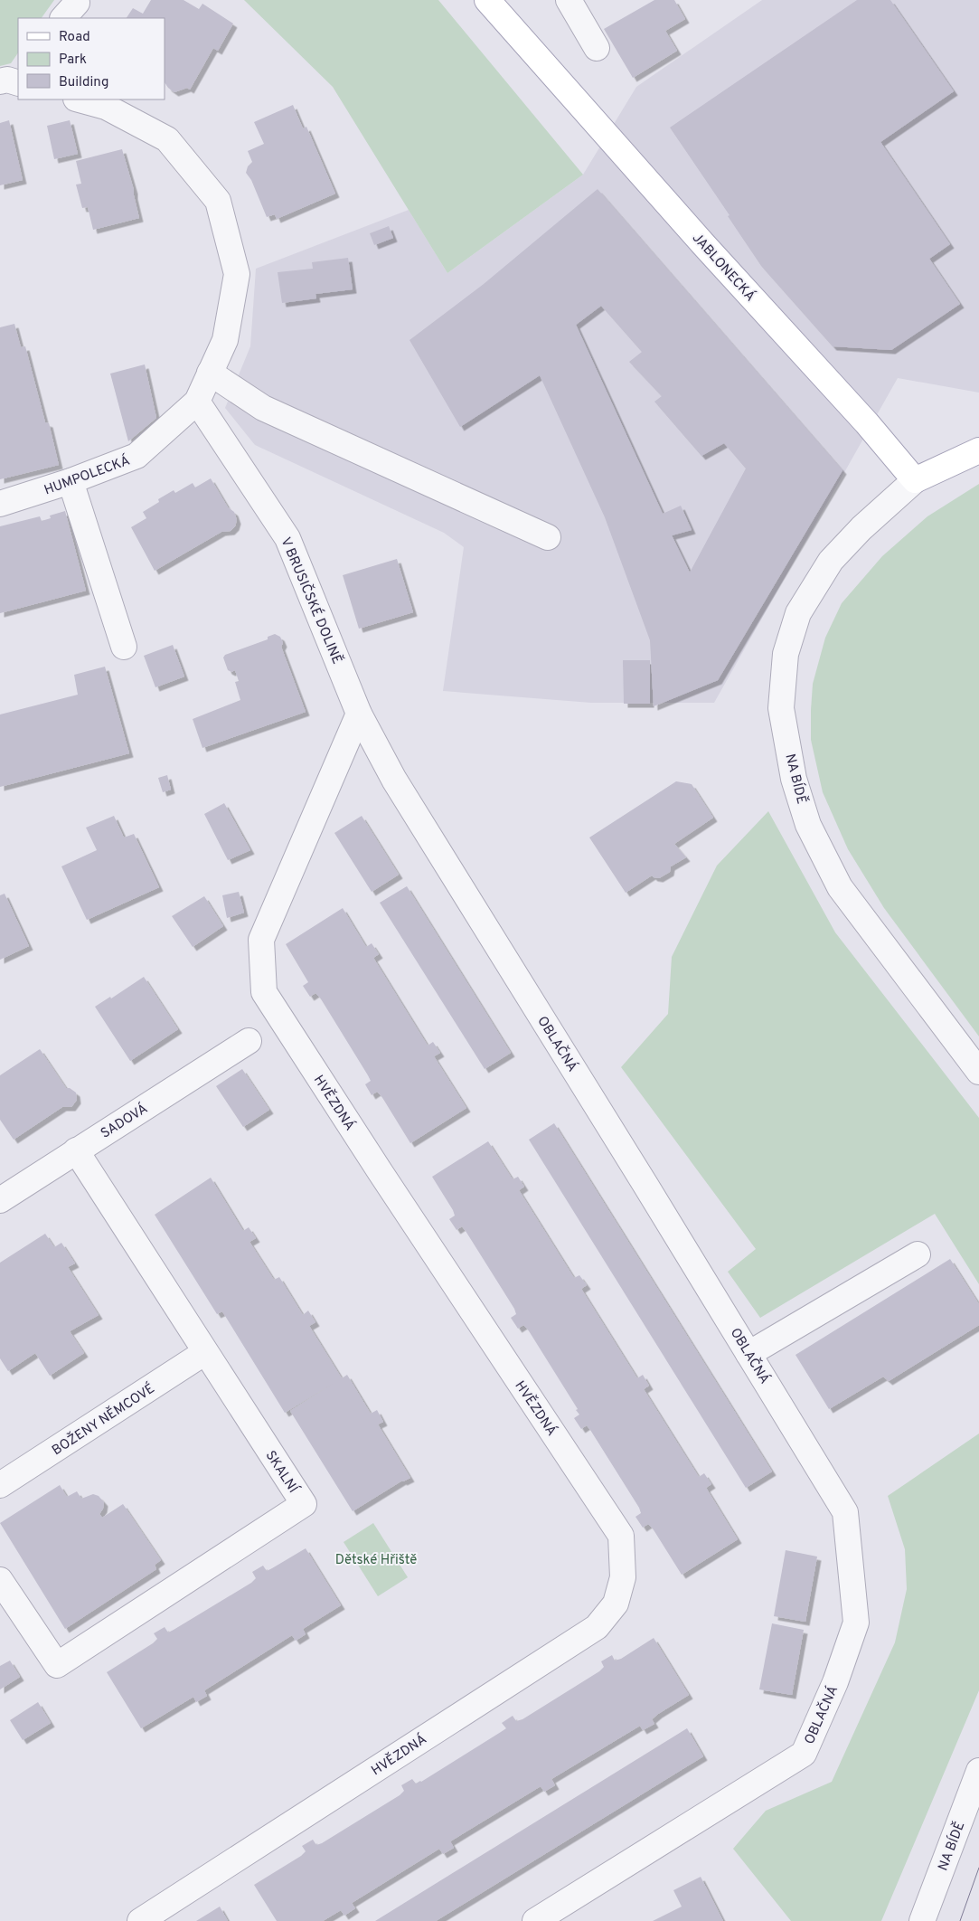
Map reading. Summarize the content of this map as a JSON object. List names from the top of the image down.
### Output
{
  "streets": {
    "main road": ["JABLONECKÁ"],
    "street": [
      "HUMPOLECKÁ",
      "V BRUSIČSKÉ DOLINĚ",
      "NA BÍDĚ",
      "OBLAČNÁ",
      "HVĚZDNÁ",
      "SADOVÁ",
      "BOŽENY NĚMCOVÉ",
      "SKALNÍ"
    ]
  },
  "crossings": [
    ["JABLONECKÁ", "NA BÍDĚ"],
    ["HUMPOLECKÁ", "V BRUSIČSKÉ DOLINĚ"],
    ["V BRUSIČSKÉ DOLINĚ", "OBLAČNÁ"],
    ["V BRUSIČSKÉ DOLINĚ", "HVĚZDNÁ"],
    ["OBLAČNÁ", "HVĚZDNÁ"],
    ["SADOVÁ", "SKALNÍ"],
    ["BOŽENY NĚMCOVÉ", "SKALNÍ"]
  ],
  "parks": ["Dětské Hřiště"],
  "legend": ["Road", "Park", "Building"]
}
